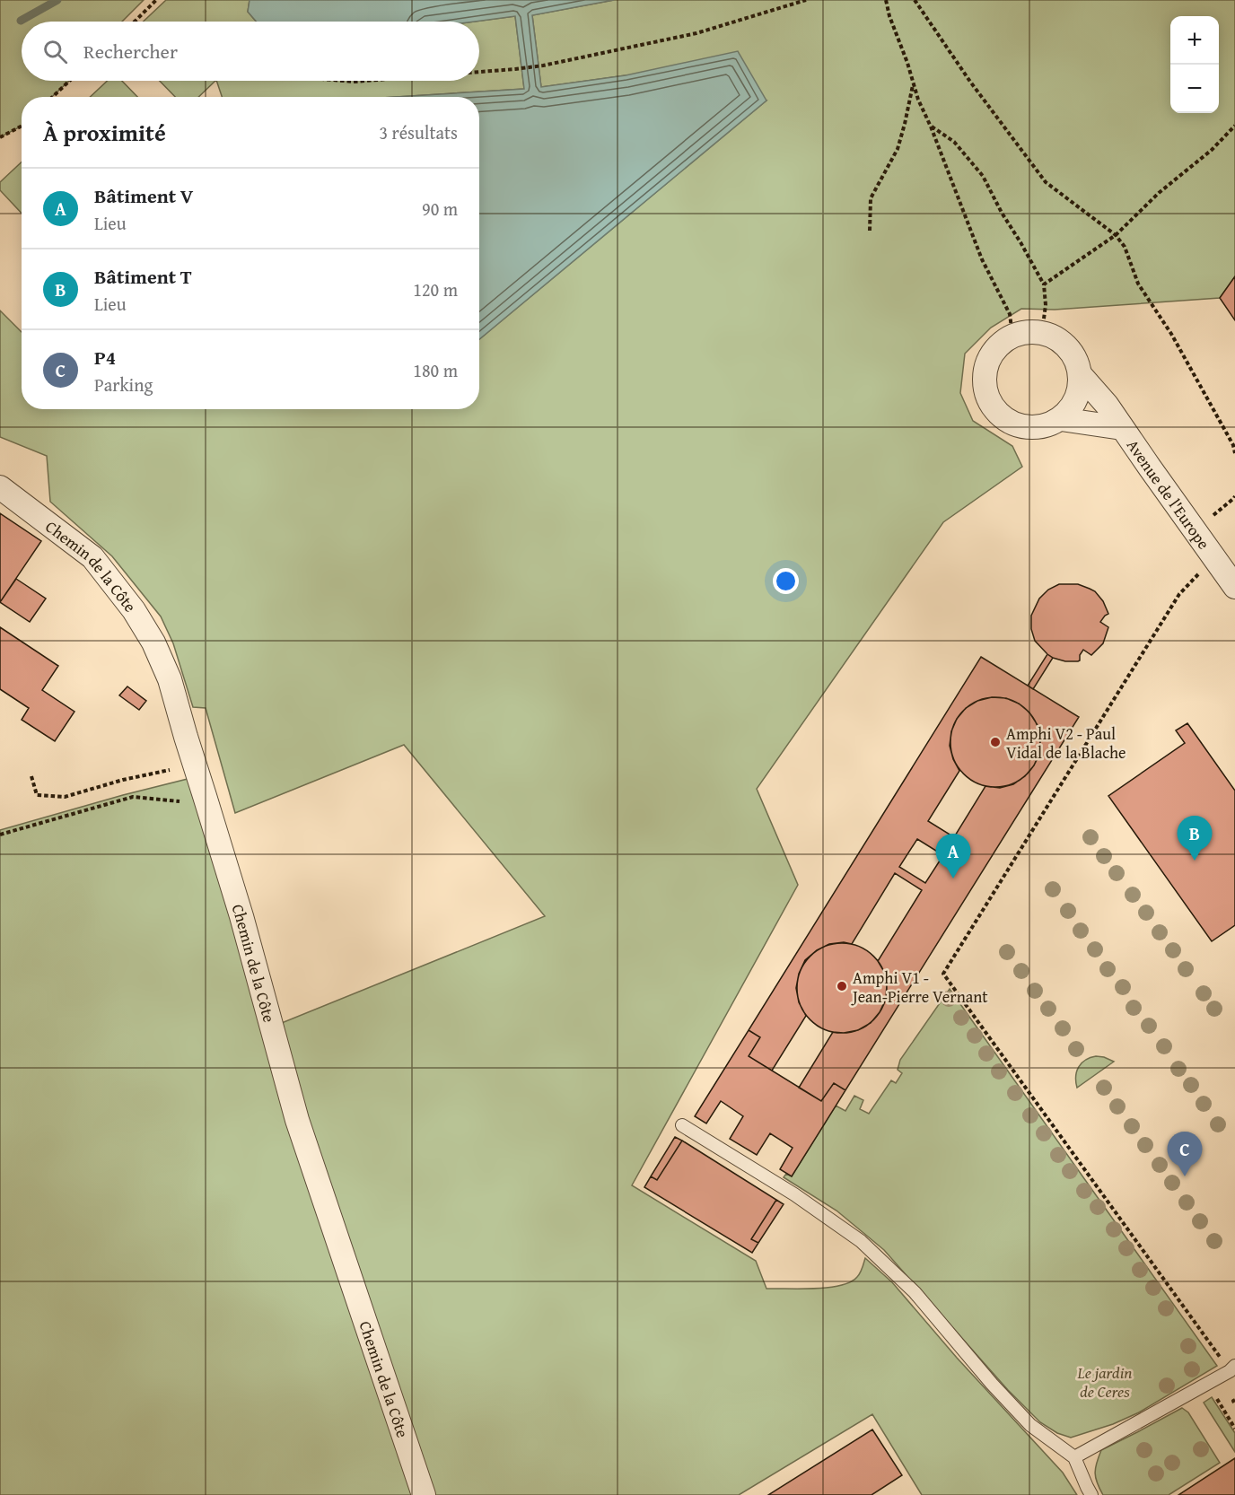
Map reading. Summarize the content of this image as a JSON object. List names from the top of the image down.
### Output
{
  "streets": {
    "street": ["Avenue de l'Europe", "Chemin de la Côte"]
  },
  "parks": ["Le jardin de Ceres"],
  "places": ["Amphi V2 - Paul Vidal de la Blache", "Amphi V1 - Jean-Pierre Vernant"],
  "page": {
    "map_buttons": ["+", "−"],
    "search": "Rechercher",
    "heading": ["À proximité", "3 résultats"],
    "list": [
      {
        "mark": "A",
        "name": "Bâtiment V",
        "note": "Lieu",
        "value": "90 m"
      },
      {
        "mark": "B",
        "name": "Bâtiment T",
        "note": "Lieu",
        "value": "120 m"
      },
      {
        "mark": "C",
        "name": "P4",
        "note": "Parking",
        "value": "180 m"
      }
    ],
    "pins": ["B", "A", "C"]
  }
}
